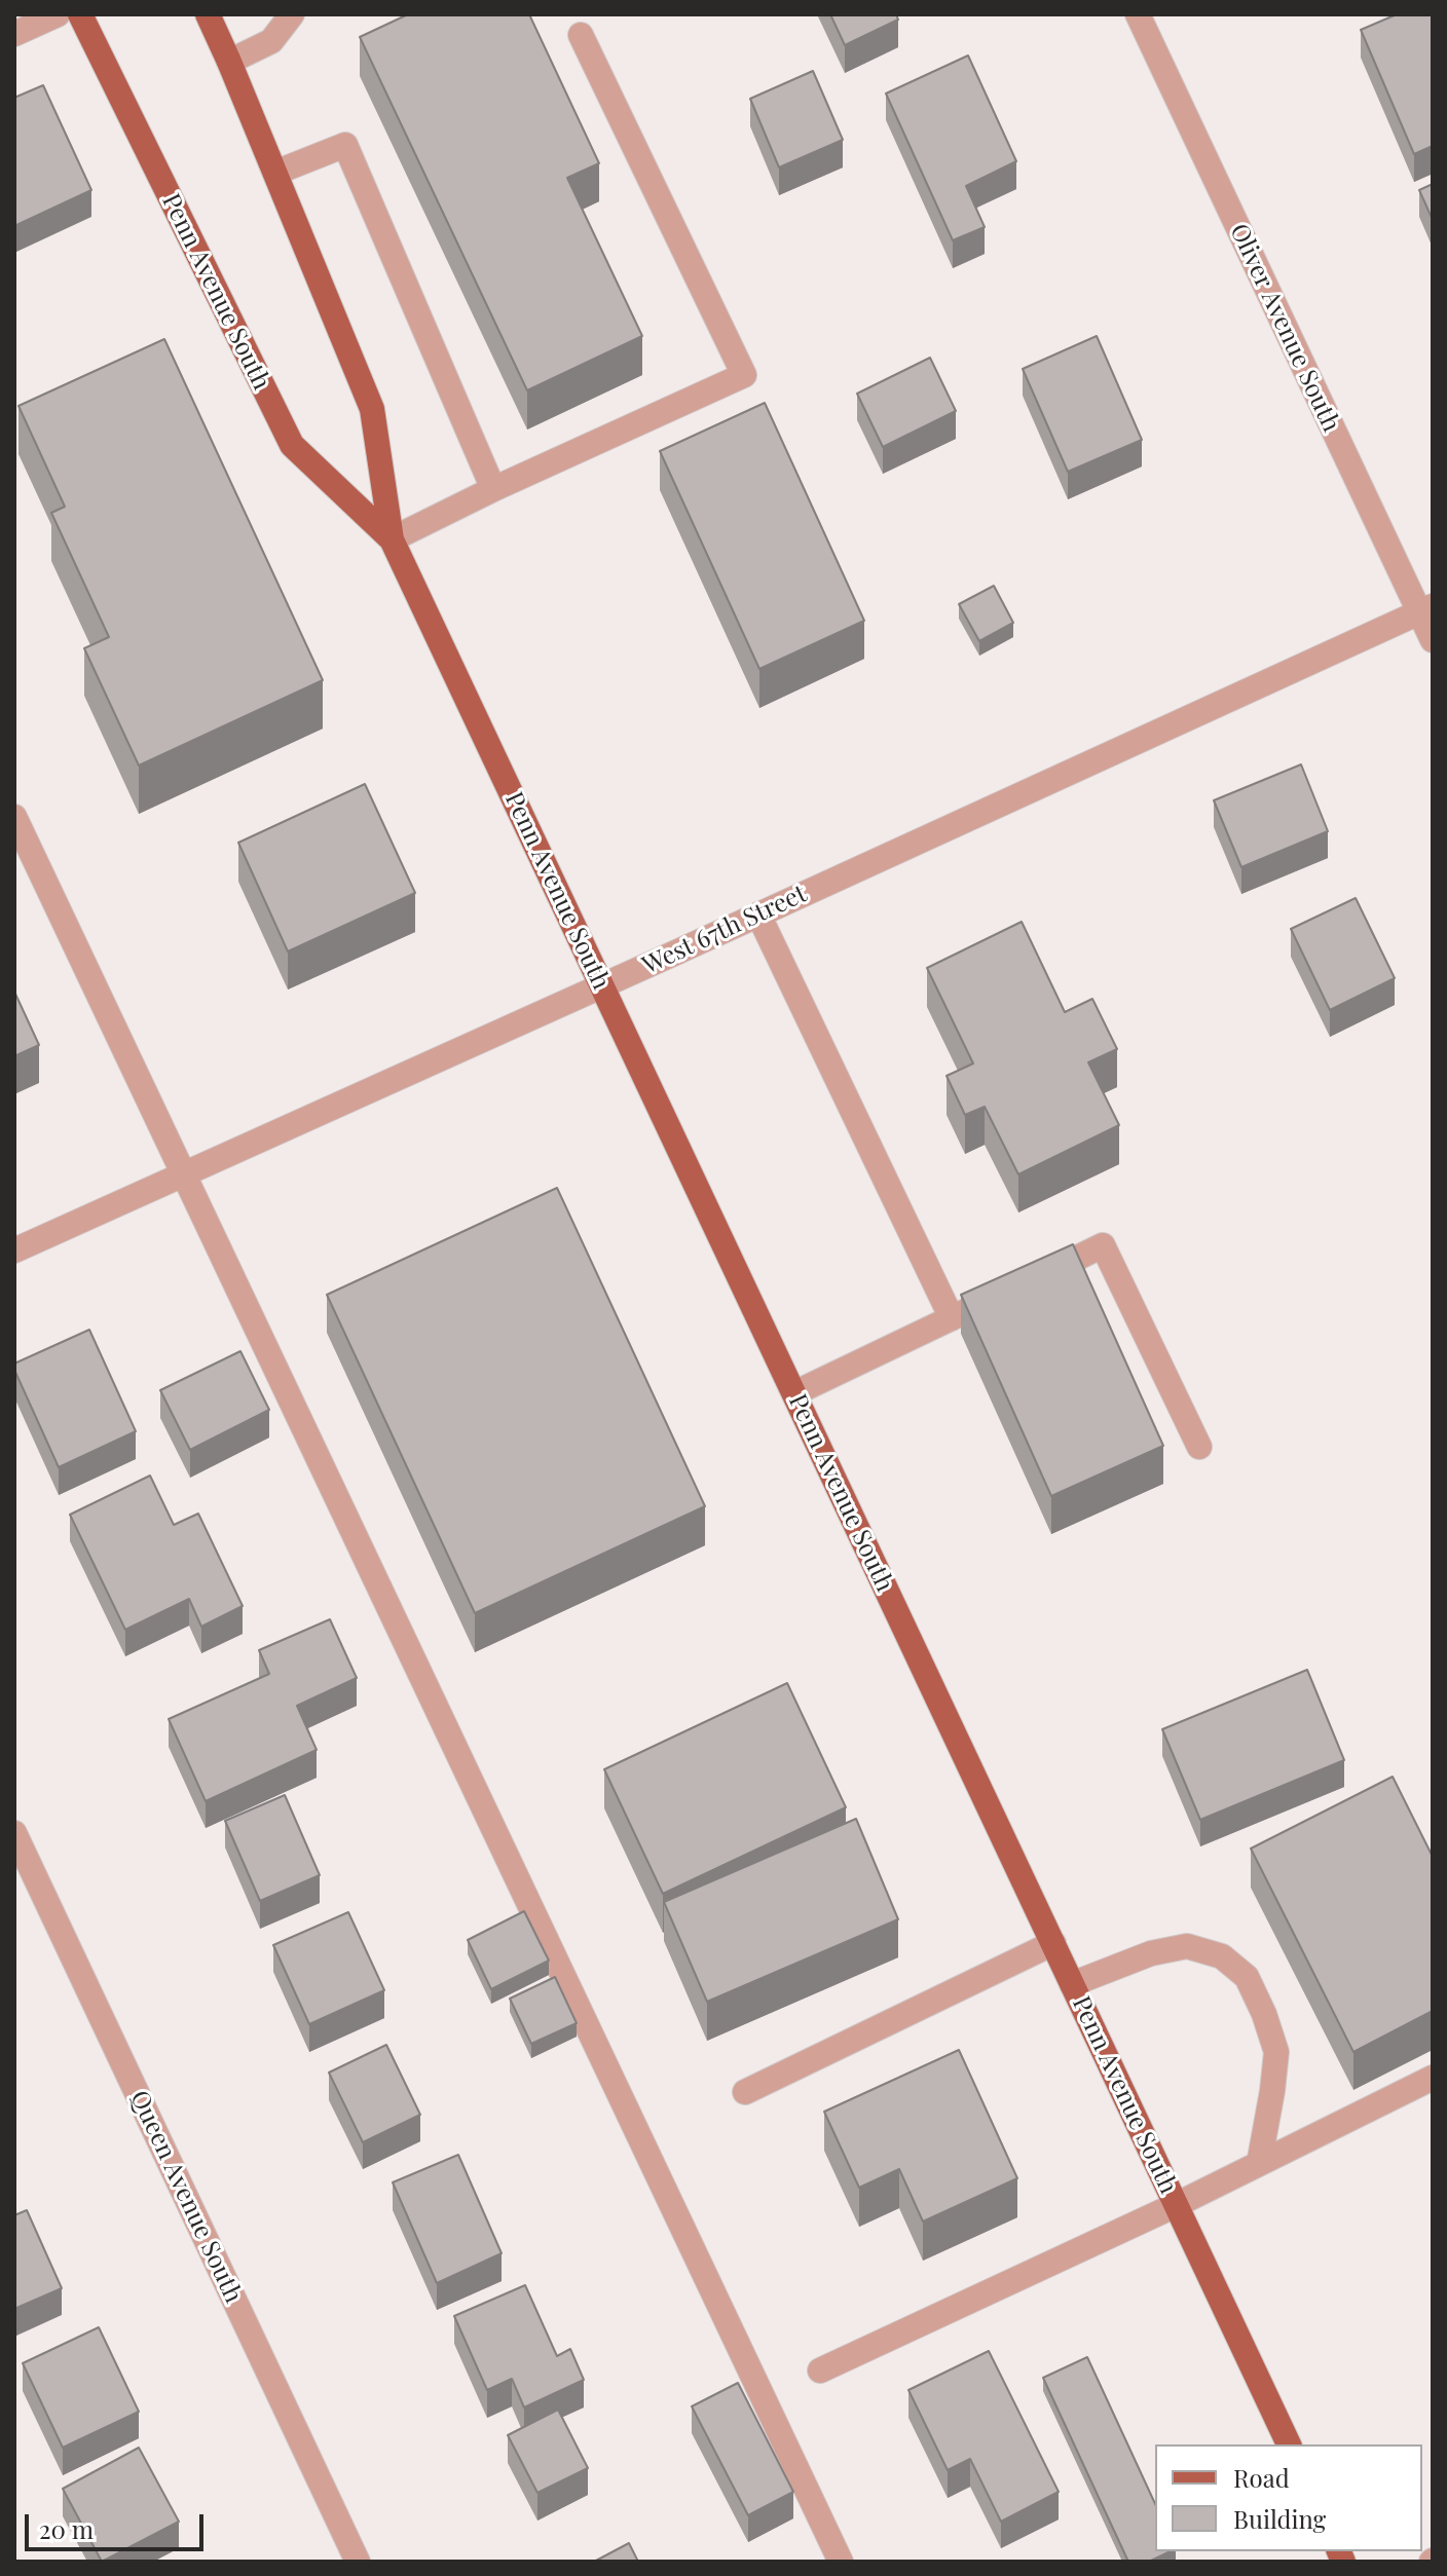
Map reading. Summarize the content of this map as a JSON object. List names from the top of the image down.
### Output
{
  "streets": {
    "main road": ["Penn Avenue South"],
    "street": ["Oliver Avenue South", "West 67th Street", "Queen Avenue South"]
  },
  "crossings": [
    ["Penn Avenue South", "West 67th Street"],
    ["Oliver Avenue South", "West 67th Street"]
  ],
  "legend": ["Road", "Building"],
  "scale_bar": "20 m"
}
